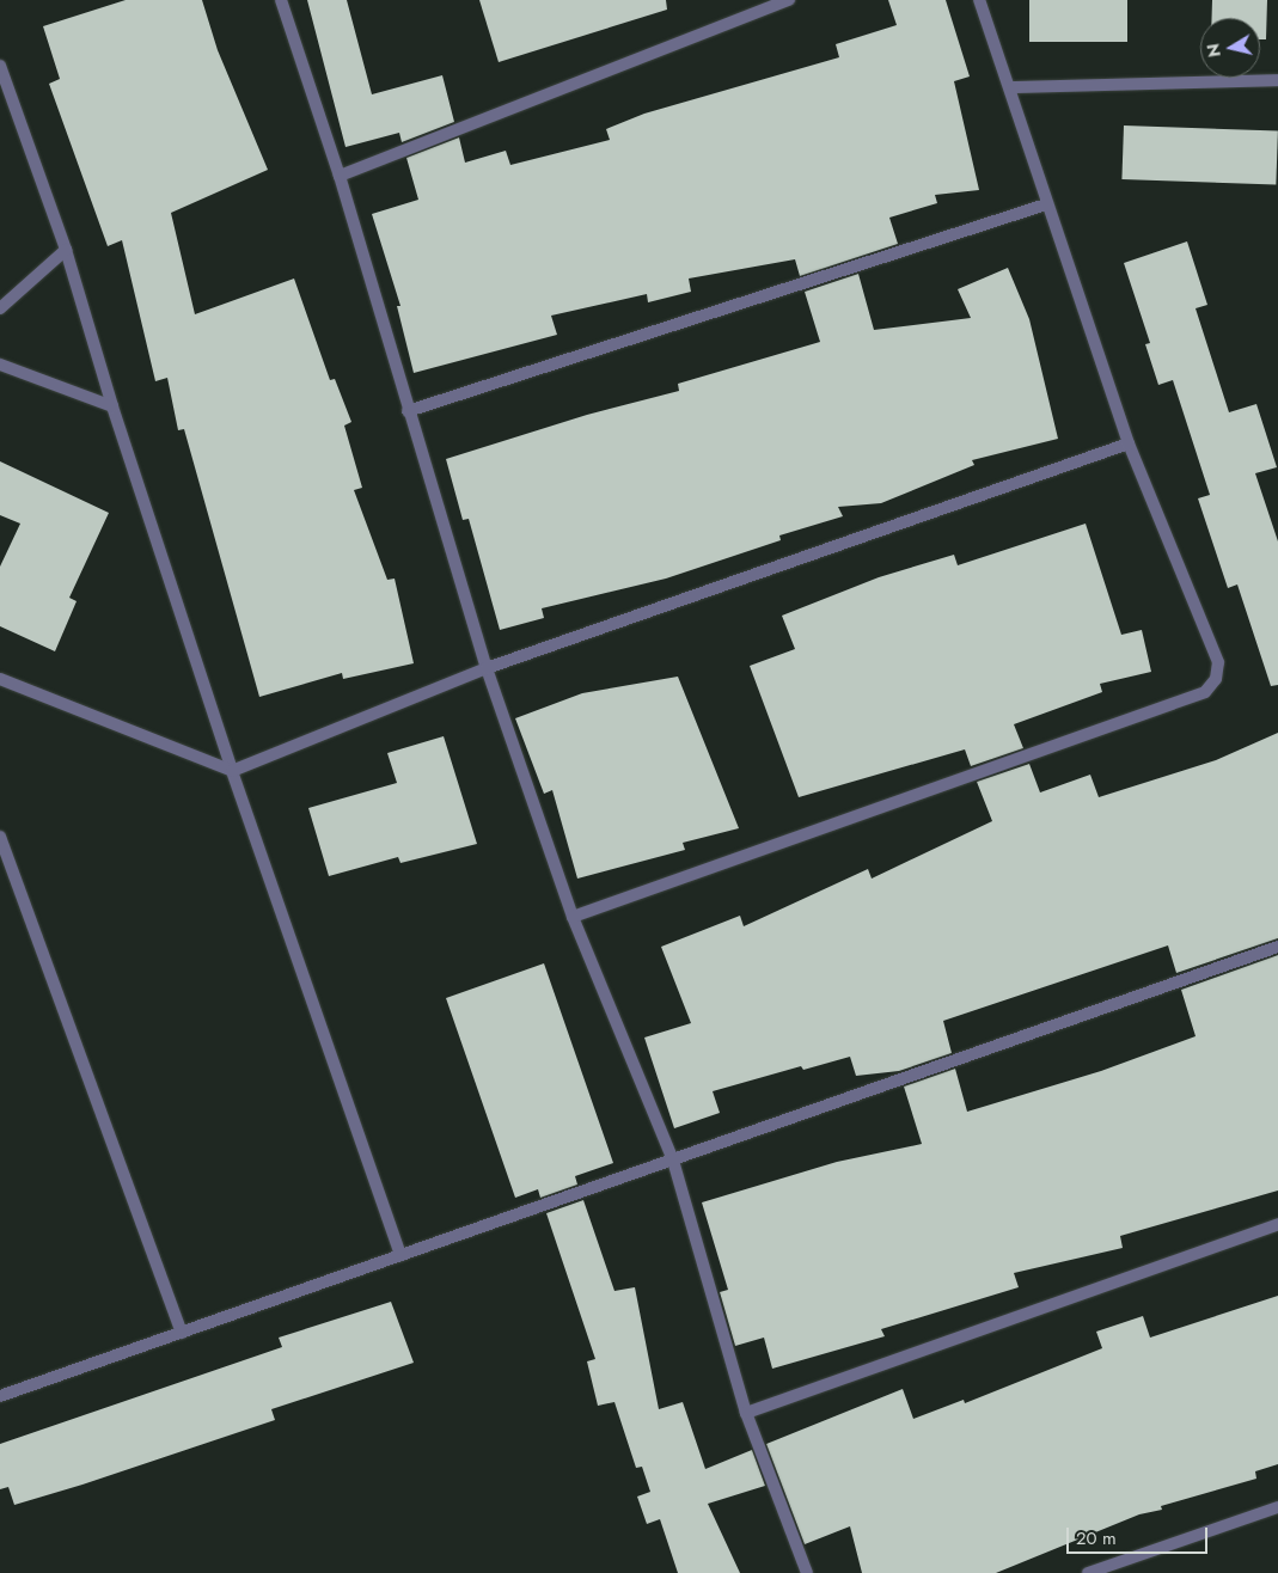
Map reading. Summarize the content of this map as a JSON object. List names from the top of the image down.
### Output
{
  "scale_bar": "20 m",
  "north": "left"
}
